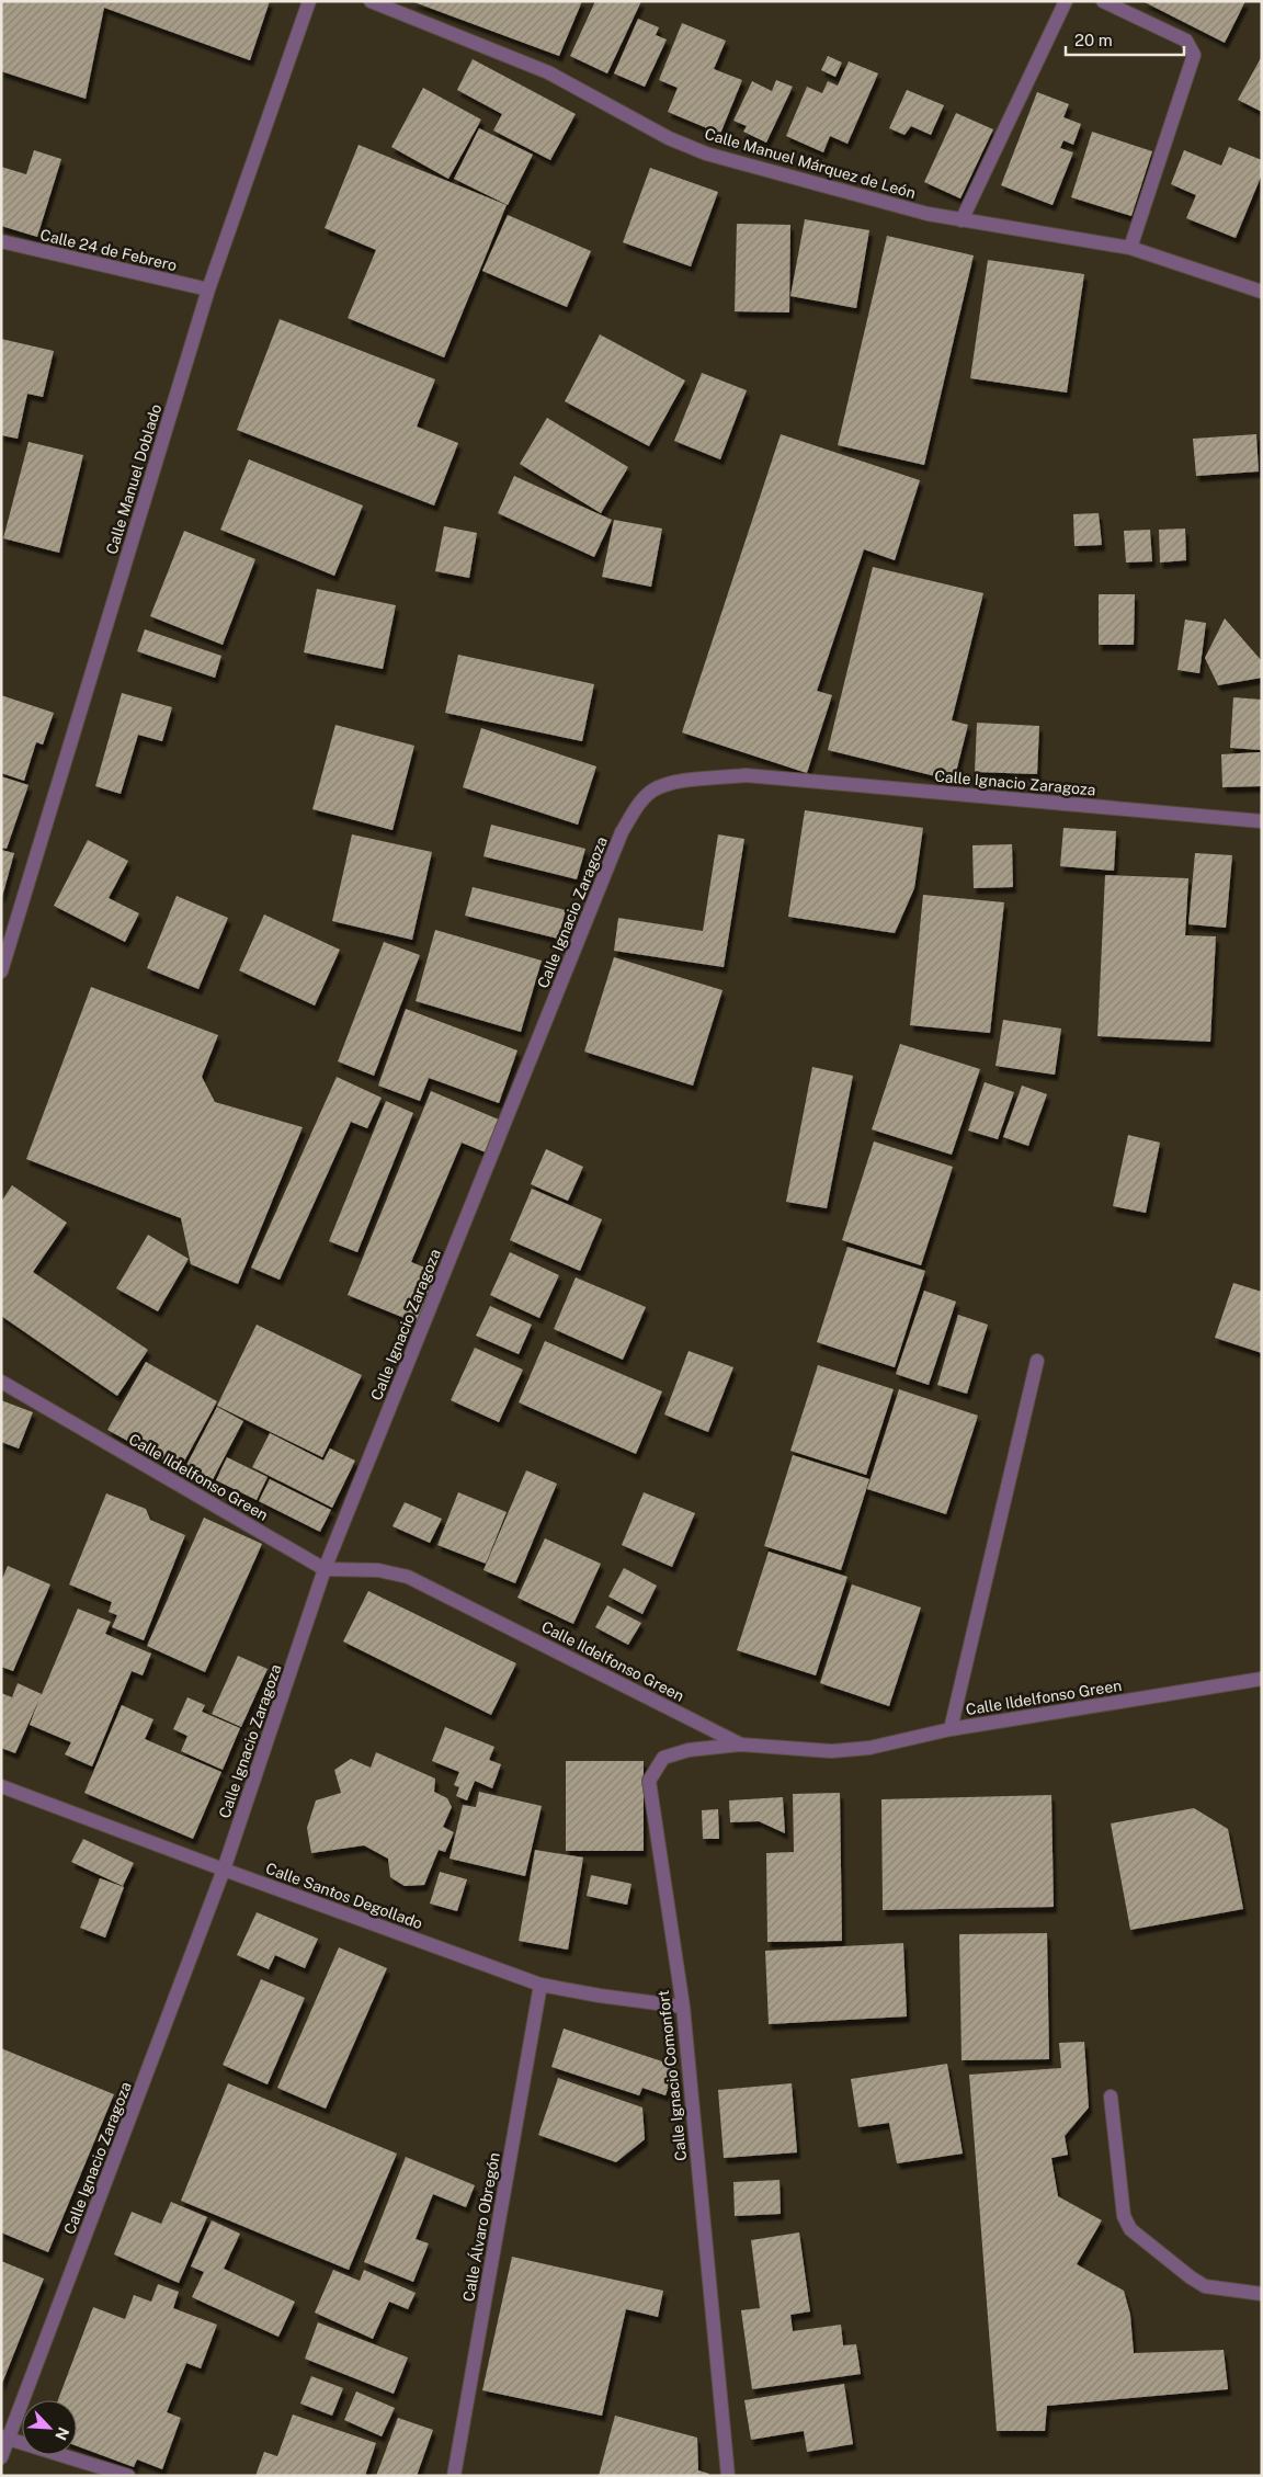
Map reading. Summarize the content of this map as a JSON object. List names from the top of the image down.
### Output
{
  "streets": {
    "street": [
      "Calle Manuel Márquez de León",
      "Calle 24 de Febrero",
      "Calle Manuel Doblado",
      "Calle Ignacio Zaragoza",
      "Calle Ildelfonso Green",
      "Calle Santos Degollado",
      "Calle Ignacio Comonfort",
      "Calle Álvaro Obregón"
    ]
  },
  "crossings": [
    ["Calle 24 de Febrero", "Calle Manuel Doblado"],
    ["Calle Ignacio Zaragoza", "Calle Ildelfonso Green"],
    ["Calle Ignacio Zaragoza", "Calle Santos Degollado"],
    ["Calle Ildelfonso Green", "Calle Ignacio Comonfort"],
    ["Calle Santos Degollado", "Calle Ignacio Comonfort"],
    ["Calle Santos Degollado", "Calle Álvaro Obregón"]
  ],
  "scale_bar": "20 m",
  "north": "bottom right"
}
